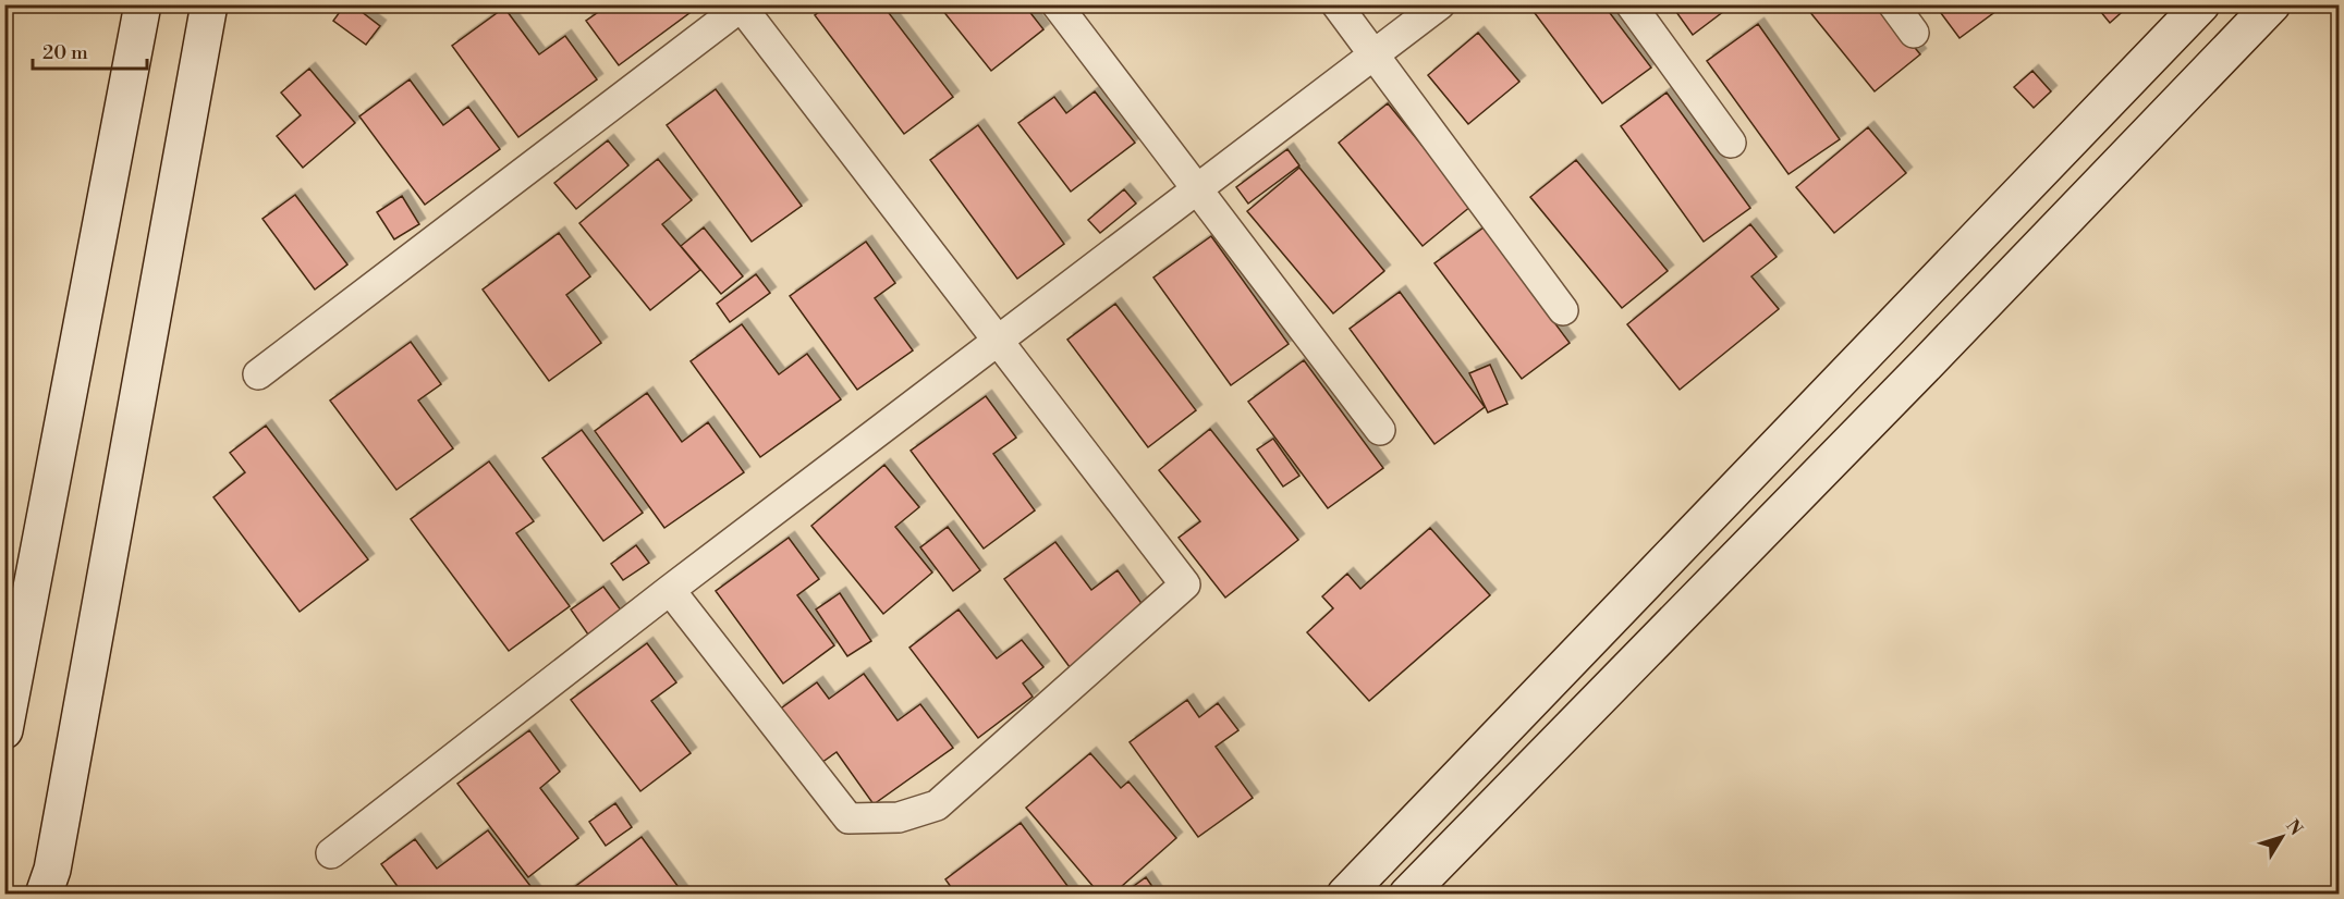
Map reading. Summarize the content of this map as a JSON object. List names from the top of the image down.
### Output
{
  "scale_bar": "20 m",
  "north": "top right"
}
